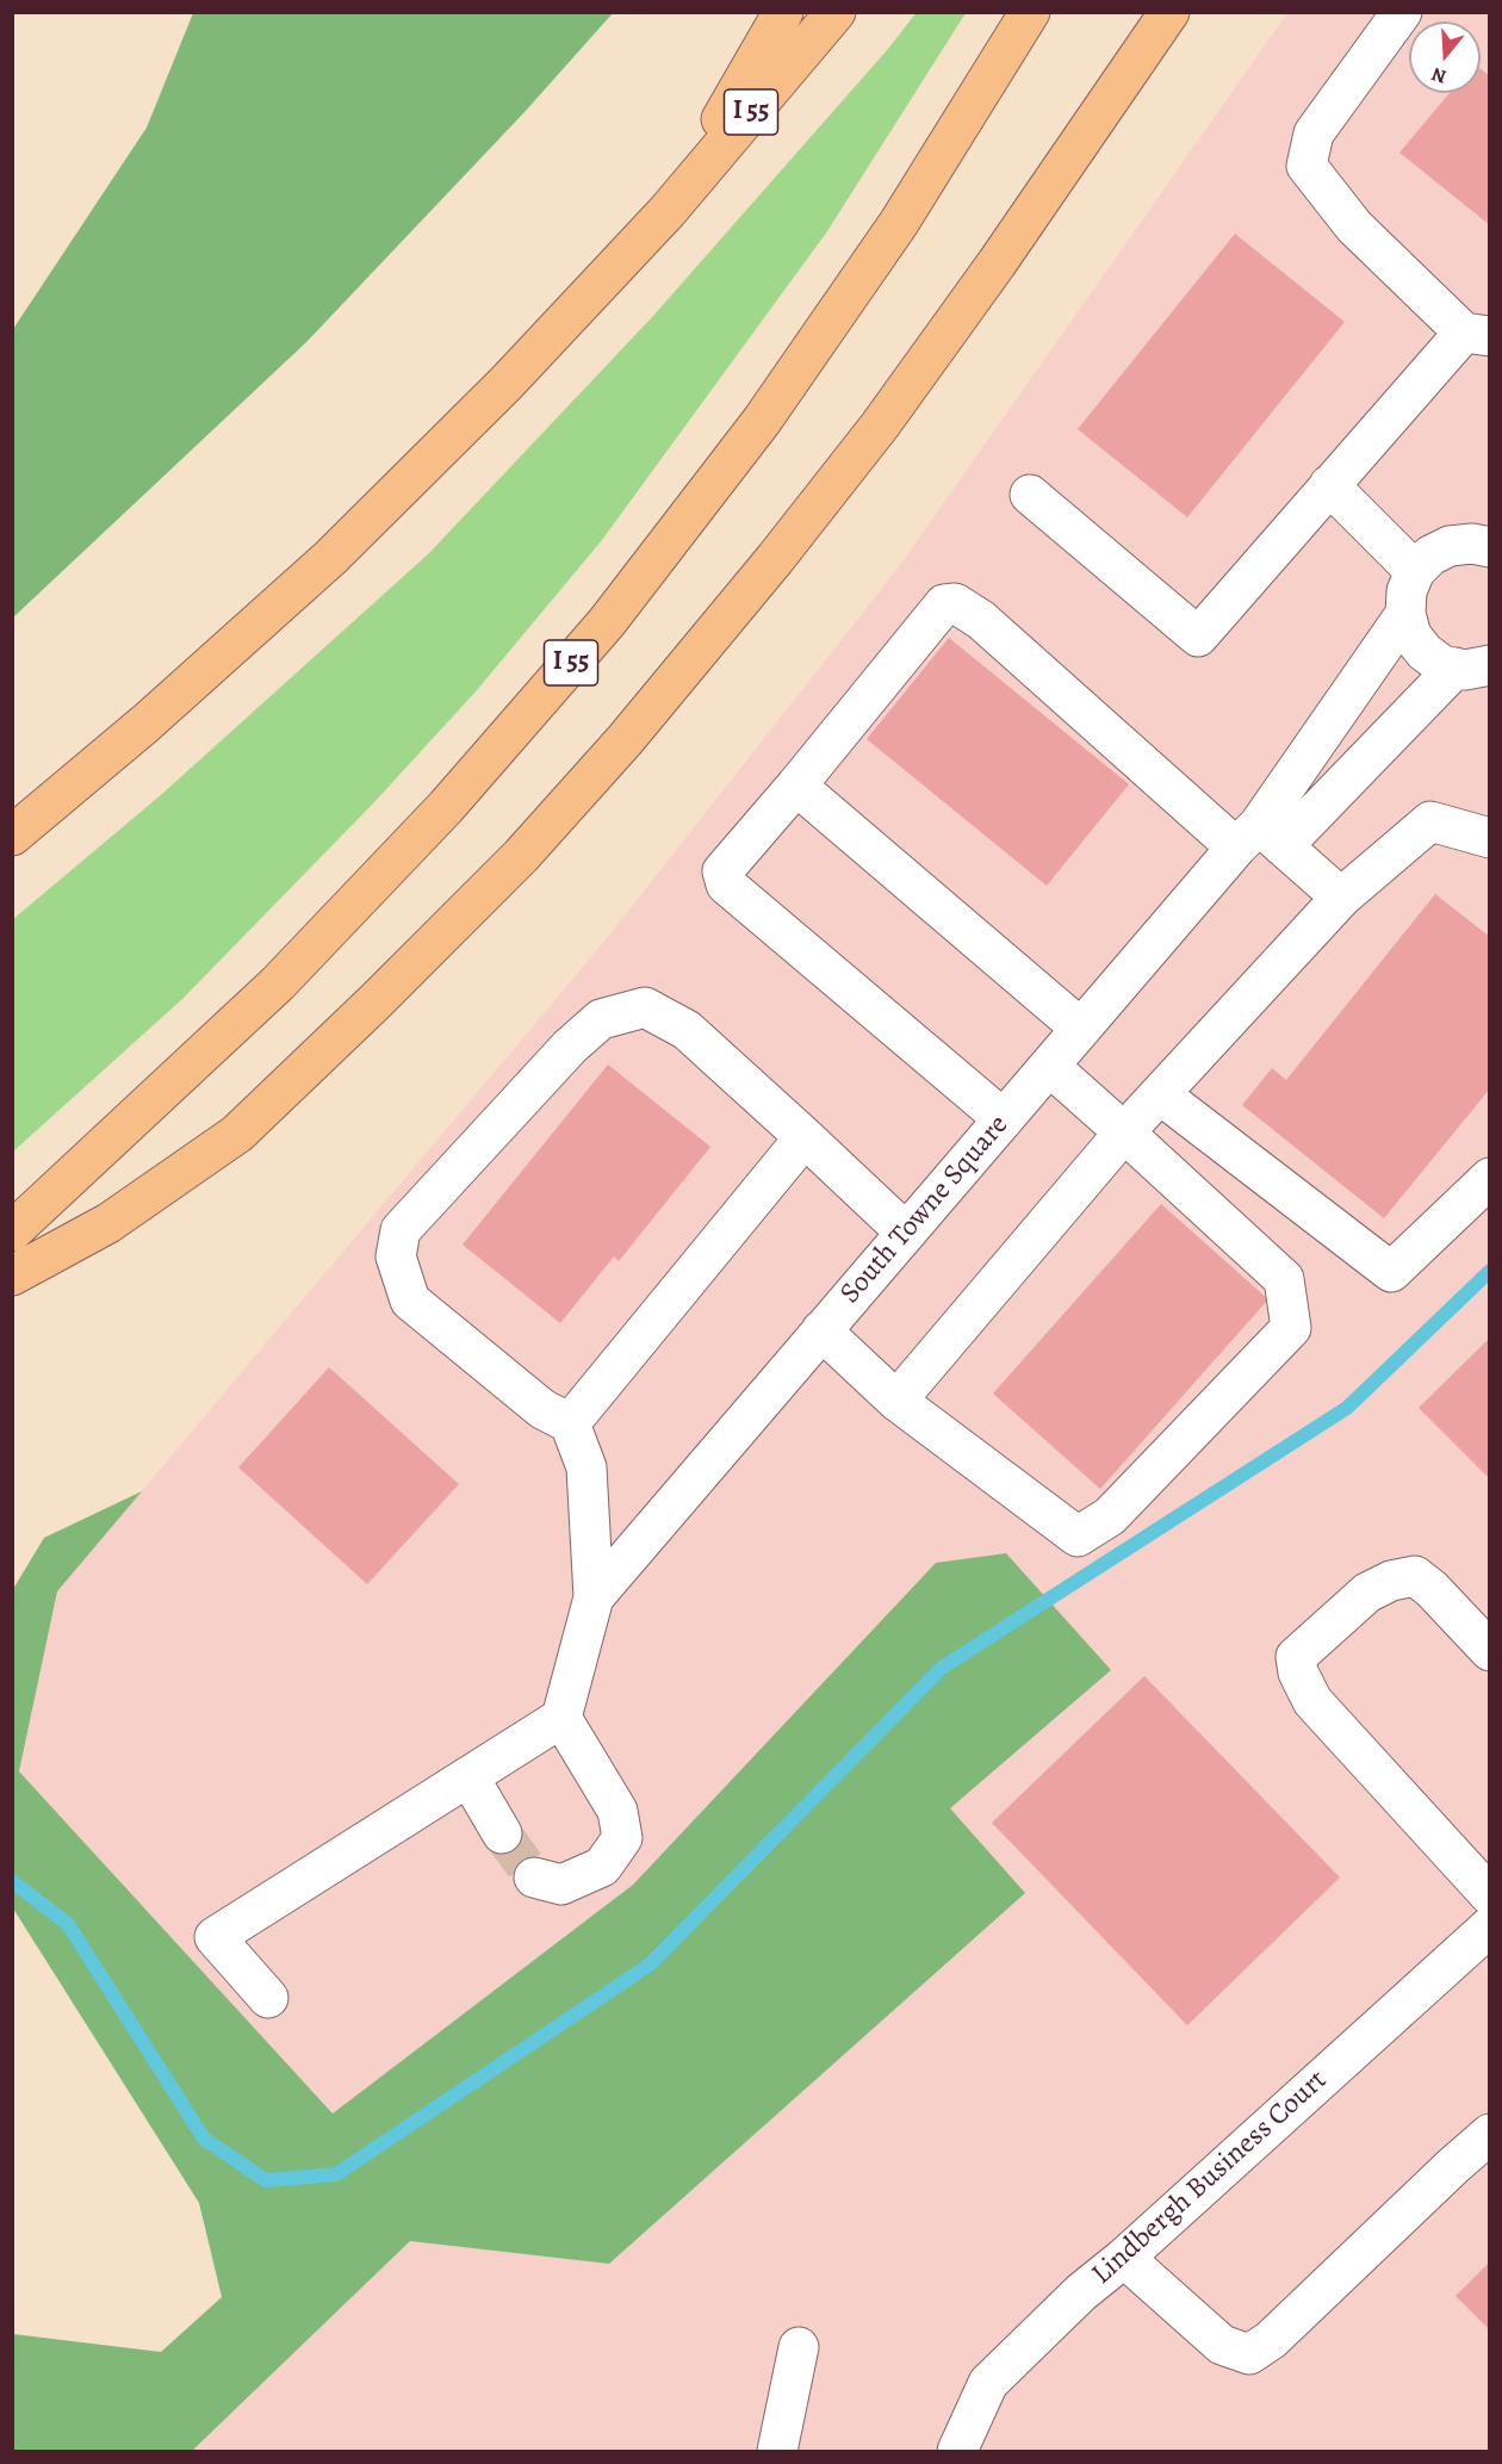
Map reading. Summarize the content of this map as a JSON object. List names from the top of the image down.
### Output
{
  "streets": {
    "highway": ["I 55"],
    "lane": ["South Towne Square", "Lindbergh Business Court"]
  },
  "north": "bottom"
}
